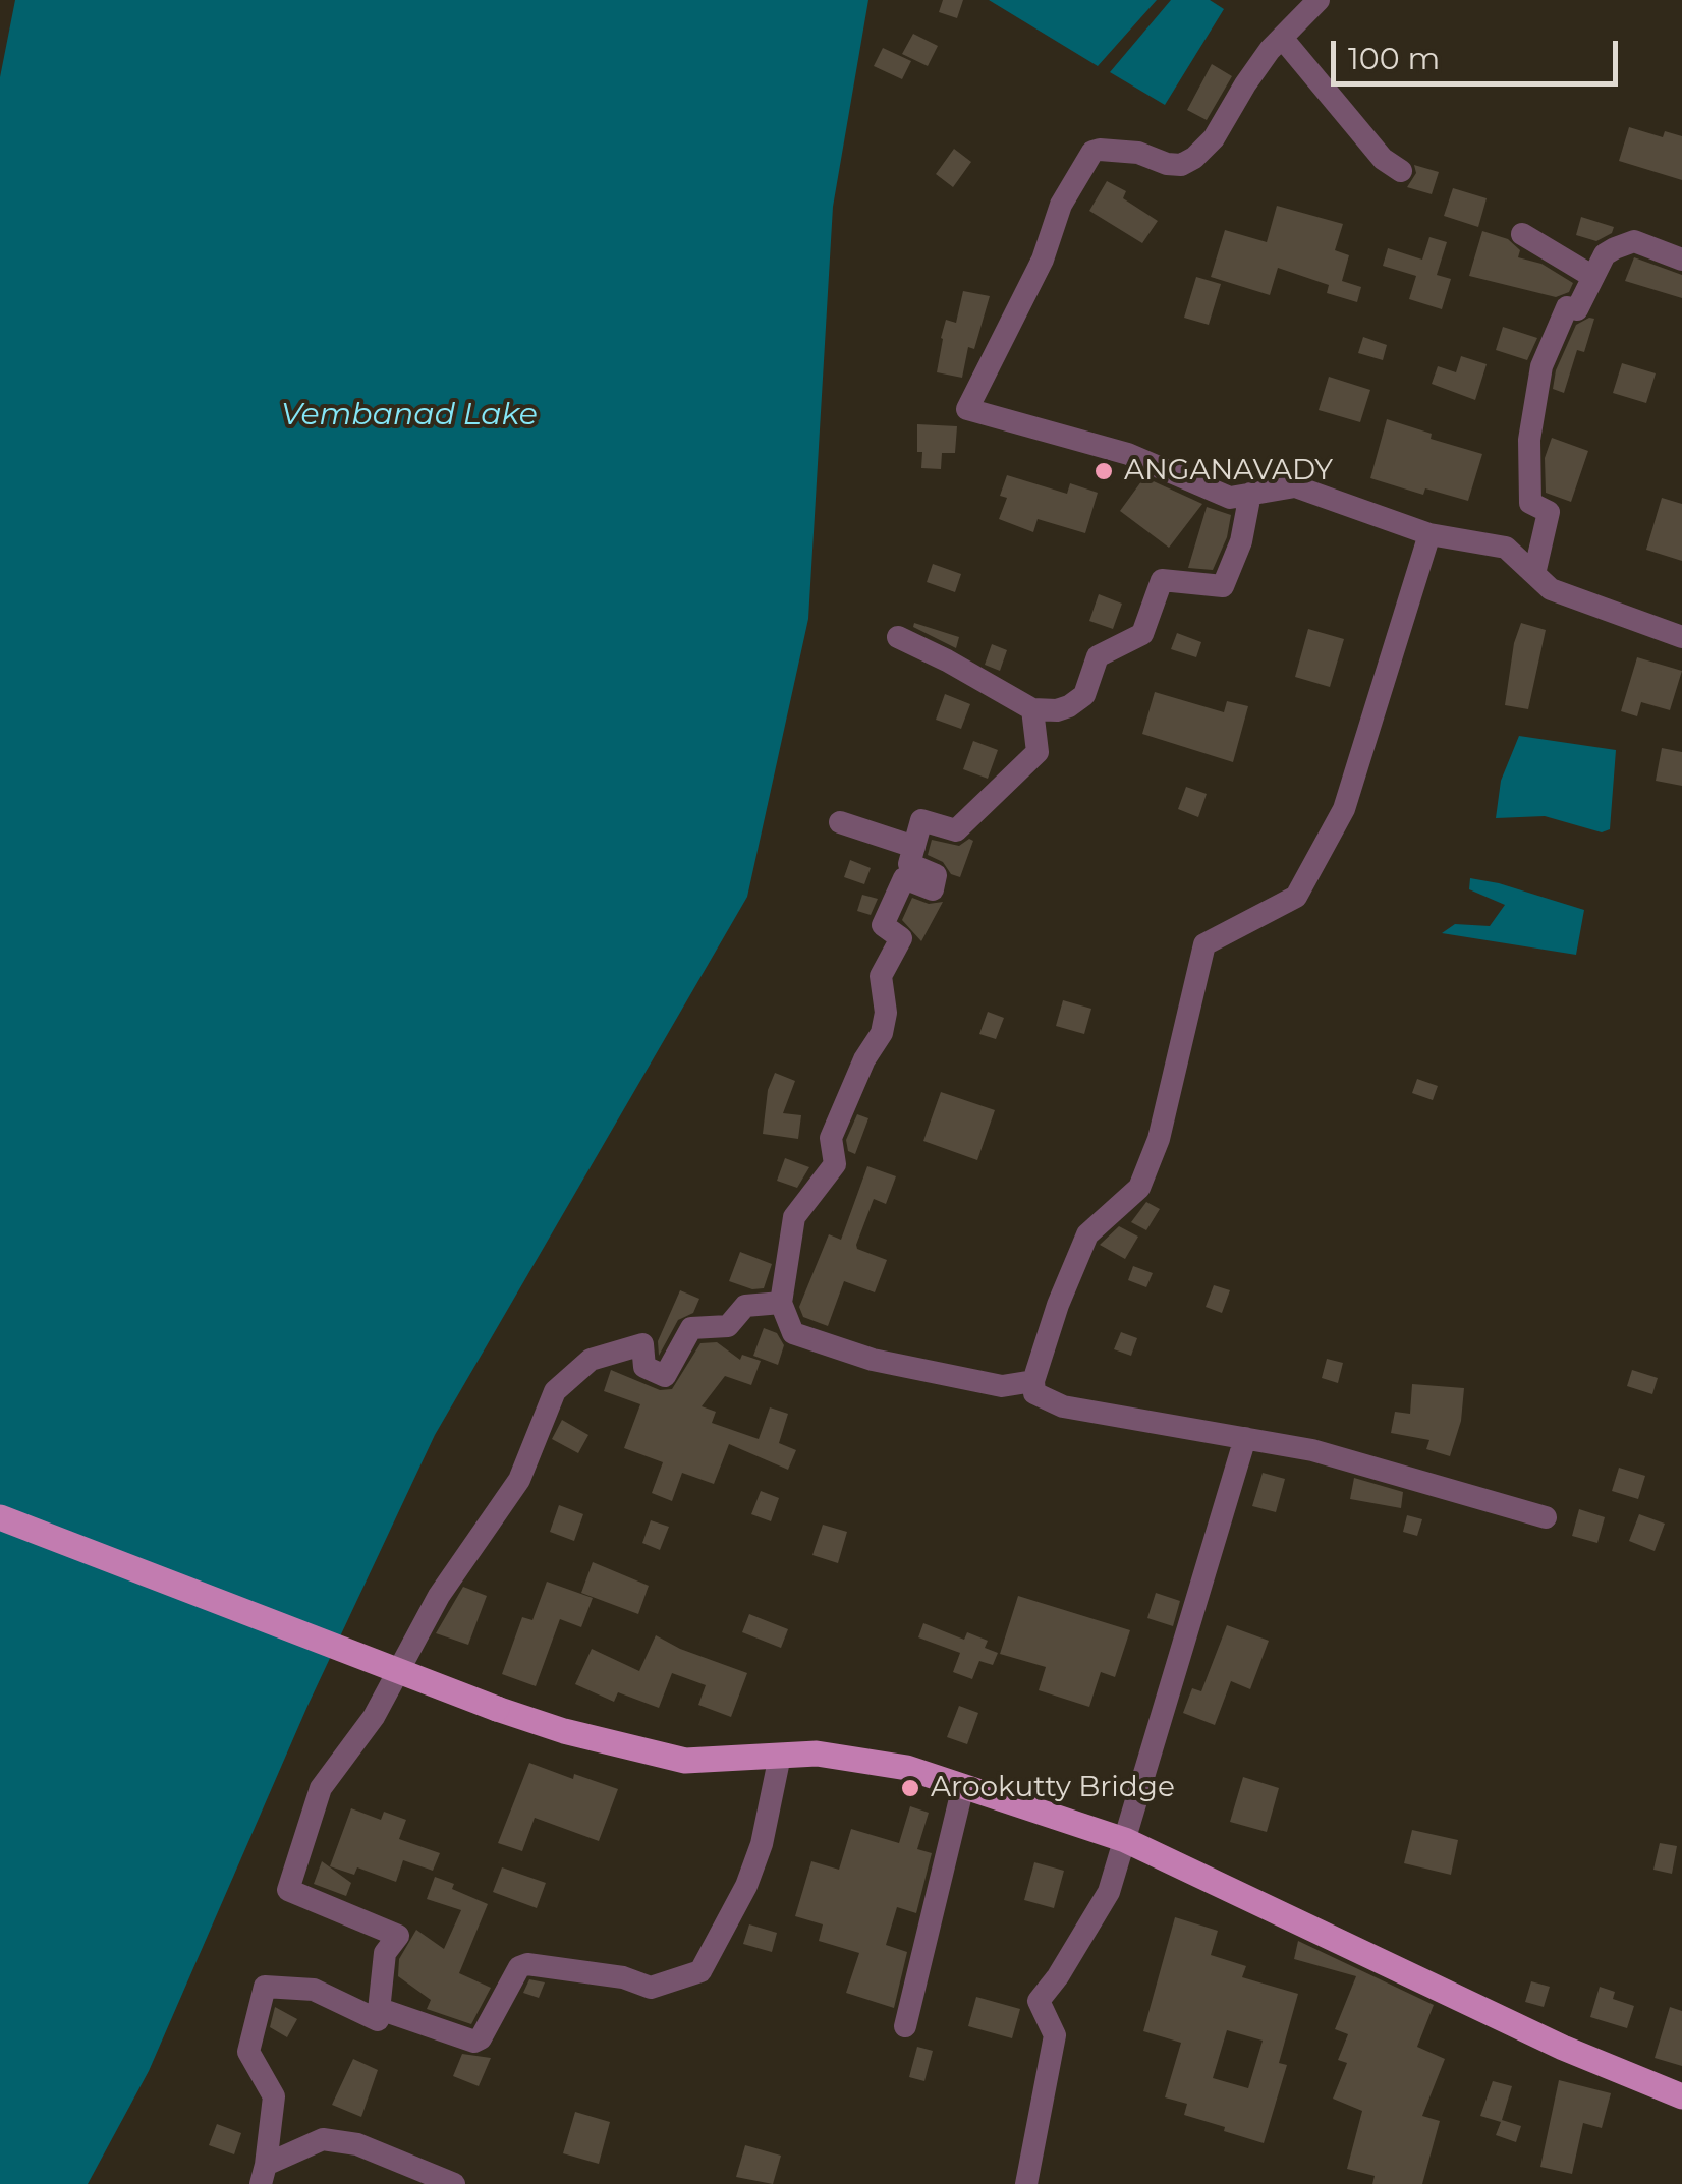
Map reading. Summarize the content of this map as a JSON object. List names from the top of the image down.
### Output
{
  "water": ["Vembanad Lake"],
  "places": ["ANGANAVADY", "Arookutty Bridge"],
  "scale_bar": "100 m"
}
